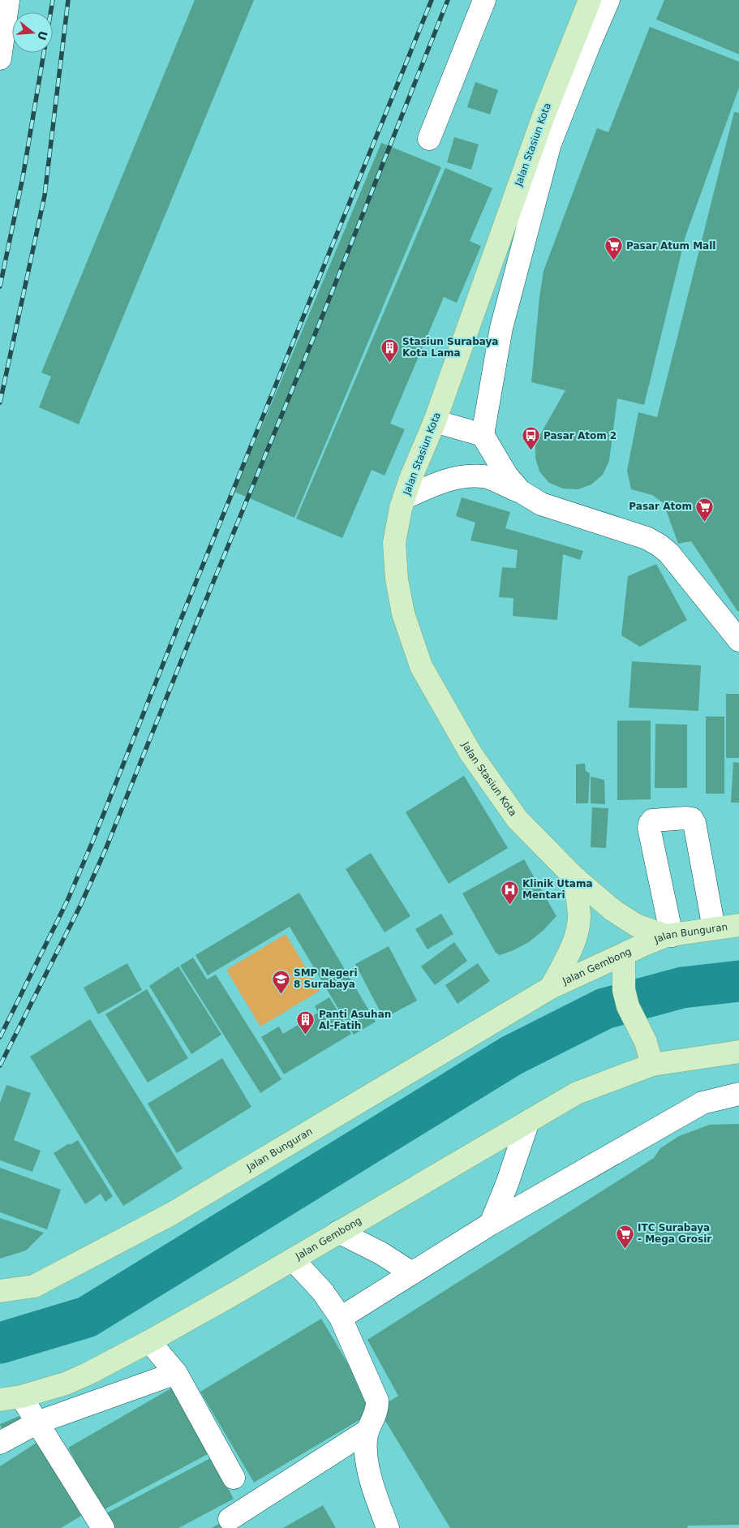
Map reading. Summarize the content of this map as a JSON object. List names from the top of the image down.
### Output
{
  "streets": {
    "main road": ["Jalan Stasiun Kota", "Jalan Bunguran", "Jalan Gembong"]
  },
  "crossings": [
    ["Jalan Stasiun Kota", "Jalan Bunguran"],
    ["Jalan Bunguran", "Jalan Gembong"]
  ],
  "places": {
    "supermarket": ["Pasar Atum Mall", "Pasar Atom", "ITC Surabaya - Mega Grosir"],
    "building": ["Stasiun Surabaya Kota Lama", "Panti Asuhan Al-Fatih"],
    "bus stop": ["Pasar Atom 2"],
    "hospital": ["Klinik Utama Mentari"],
    "school or university": ["SMP Negeri 8 Surabaya"]
  },
  "north": "right"
}
